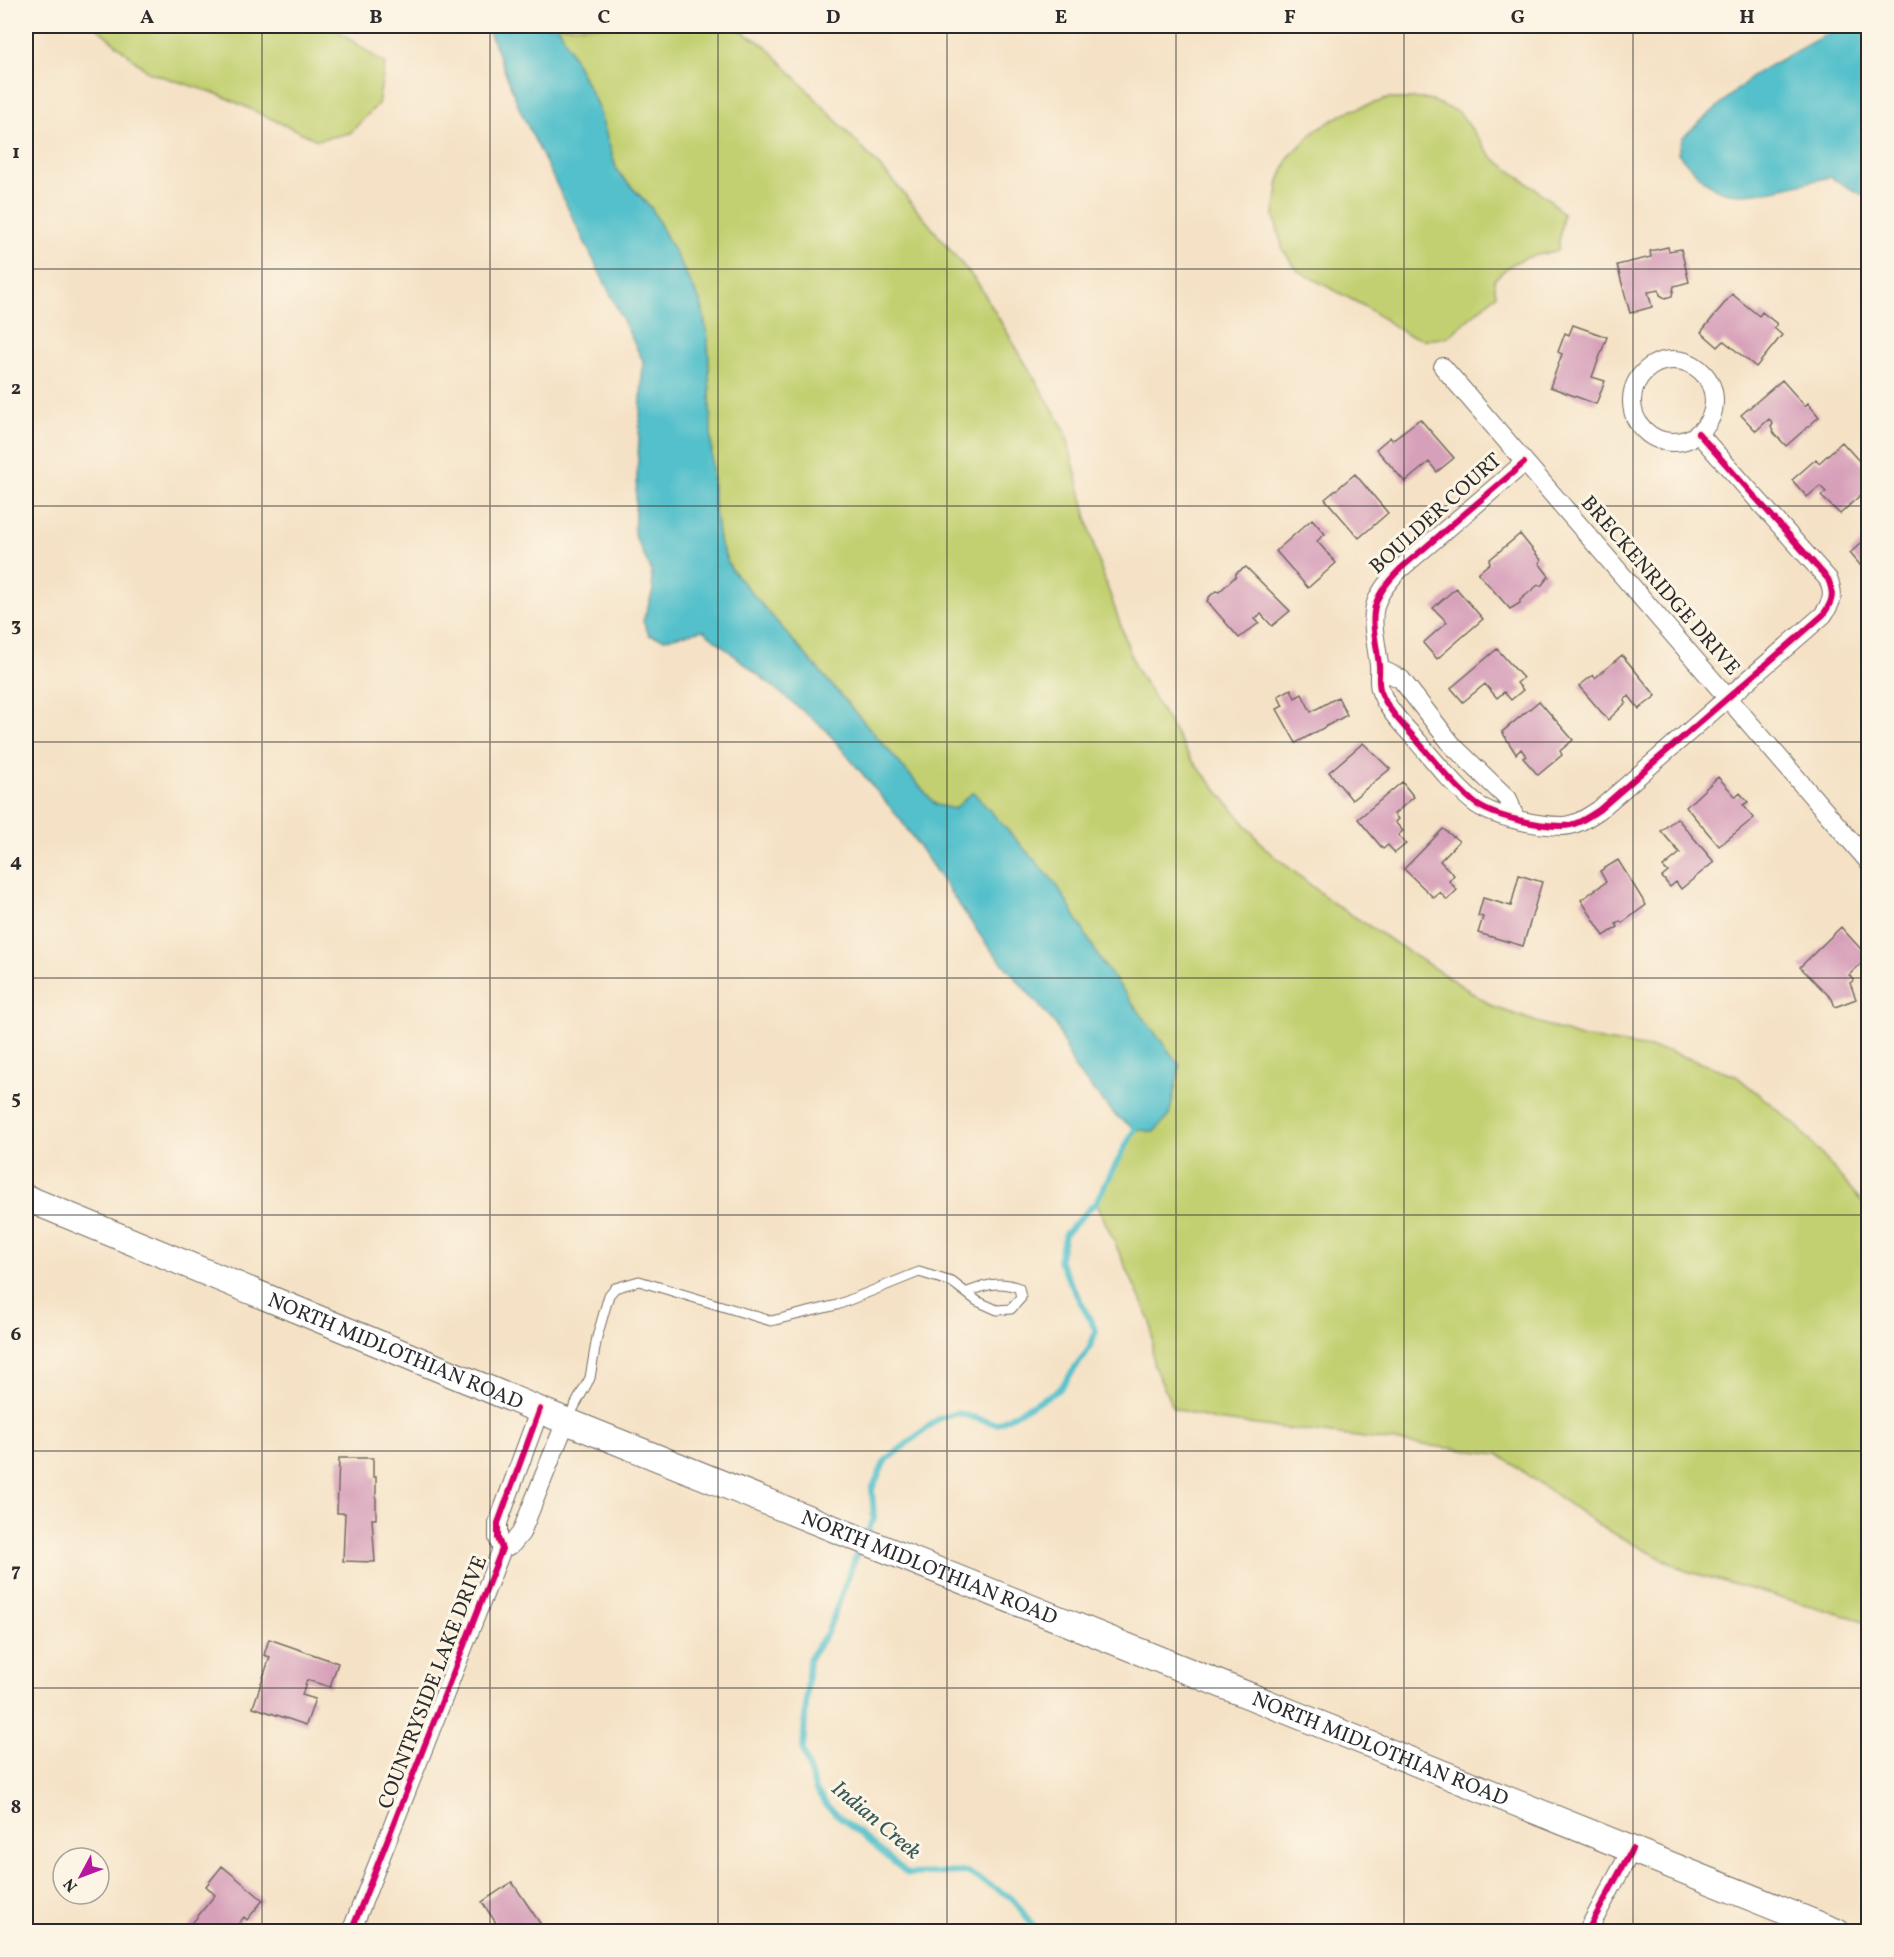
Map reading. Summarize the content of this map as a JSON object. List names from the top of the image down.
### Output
{
  "streets": {
    "main road": ["NORTH MIDLOTHIAN ROAD"],
    "street": ["BOULDER COURT", "BRECKENRIDGE DRIVE", "COUNTRYSIDE LAKE DRIVE"]
  },
  "crossings": [
    ["BOULDER COURT", "BRECKENRIDGE DRIVE"],
    ["NORTH MIDLOTHIAN ROAD", "COUNTRYSIDE LAKE DRIVE"]
  ],
  "water": ["Indian Creek"],
  "north": "bottom left",
  "grid": {
    "columns": [
      "A",
      "B",
      "C",
      "D",
      "E",
      "F",
      "G",
      "H"
    ],
    "rows": [
      "1",
      "2",
      "3",
      "4",
      "5",
      "6",
      "7",
      "8"
    ]
  }
}
